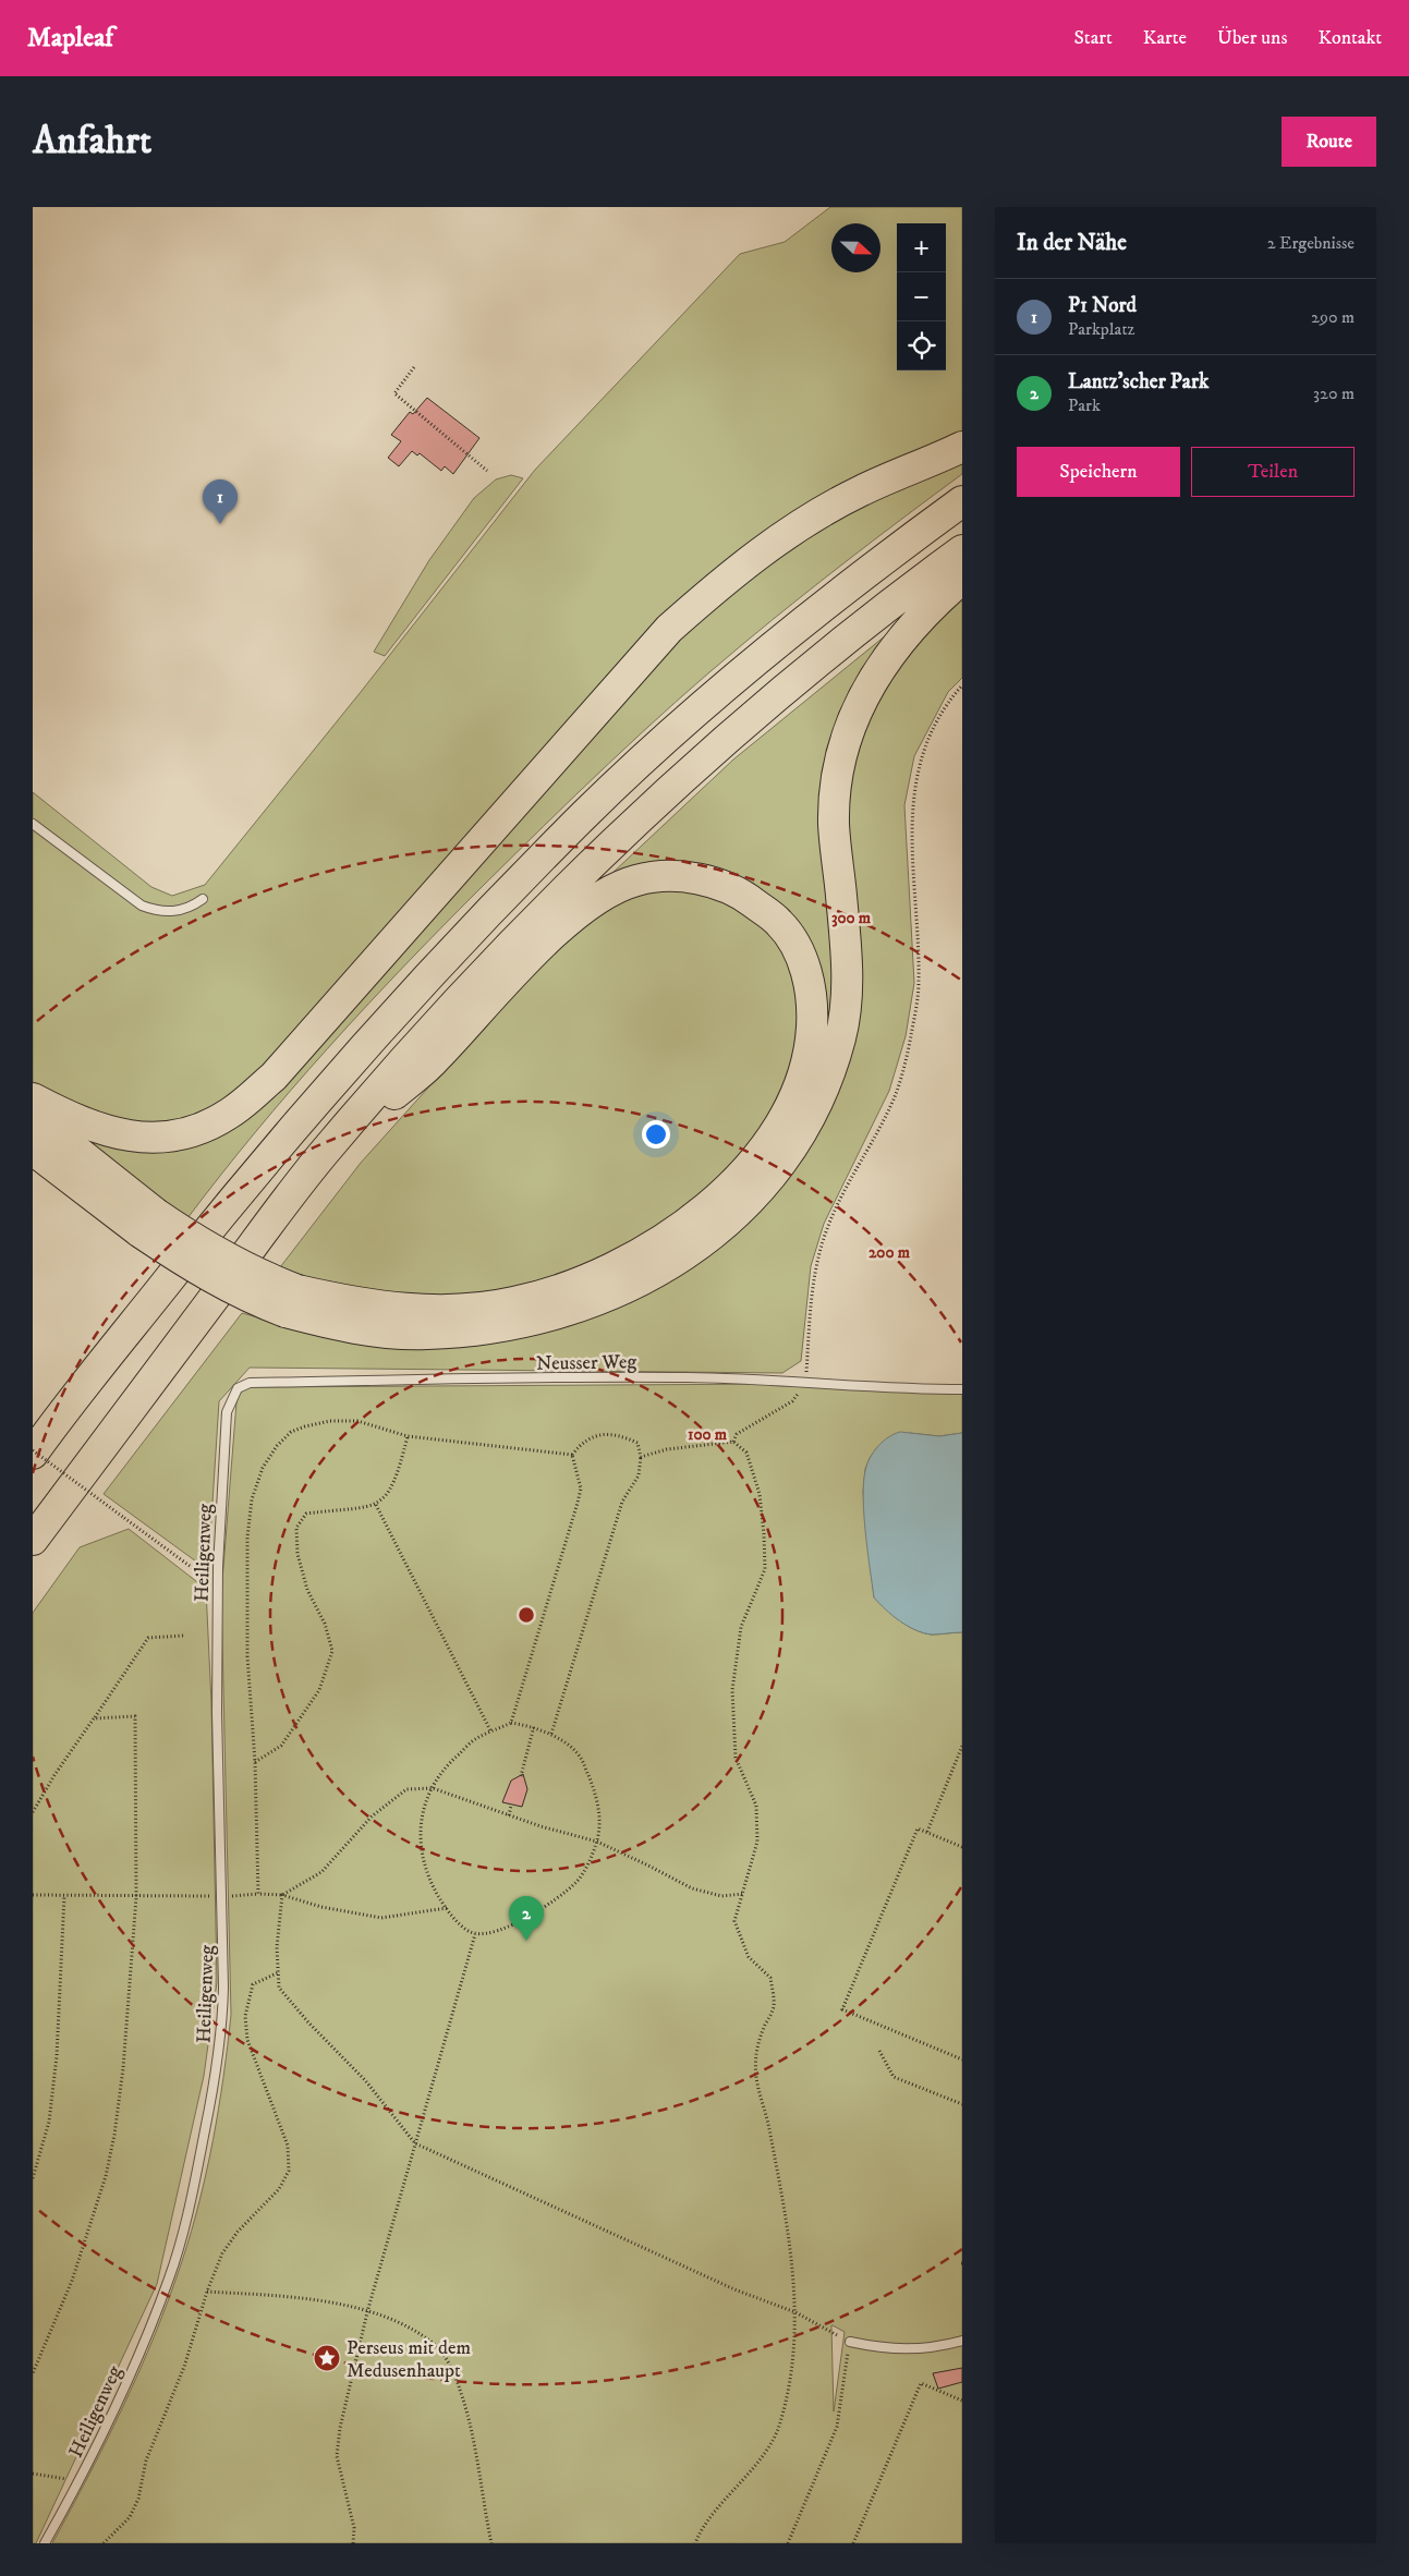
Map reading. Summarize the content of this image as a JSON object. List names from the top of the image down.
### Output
{
  "streets": {
    "lane": ["Neusser Weg", "Heiligenweg"]
  },
  "crossings": [
    ["Neusser Weg", "Heiligenweg"]
  ],
  "places": {
    "place": ["Perseus mit dem Medusenhaupt"]
  },
  "north": "right",
  "page": {
    "header": "Mapleaf",
    "nav": [
      "Start",
      "Karte",
      "Über uns",
      "Kontakt"
    ],
    "buttons": [
      "Route",
      ["Speichern", "Teilen"]
    ],
    "title": "Anfahrt",
    "heading": ["In der Nähe", "2 Ergebnisse"],
    "map_buttons": ["+", "−"],
    "list": [
      {
        "mark": "1",
        "name": "P1 Nord",
        "note": "Parkplatz",
        "value": "290 m"
      },
      {
        "mark": "2",
        "name": "Lantz'scher Park",
        "note": "Park",
        "value": "320 m"
      }
    ],
    "pins": ["1", "2"]
  },
  "rings": ["300 m", "200 m", "100 m"]
}
